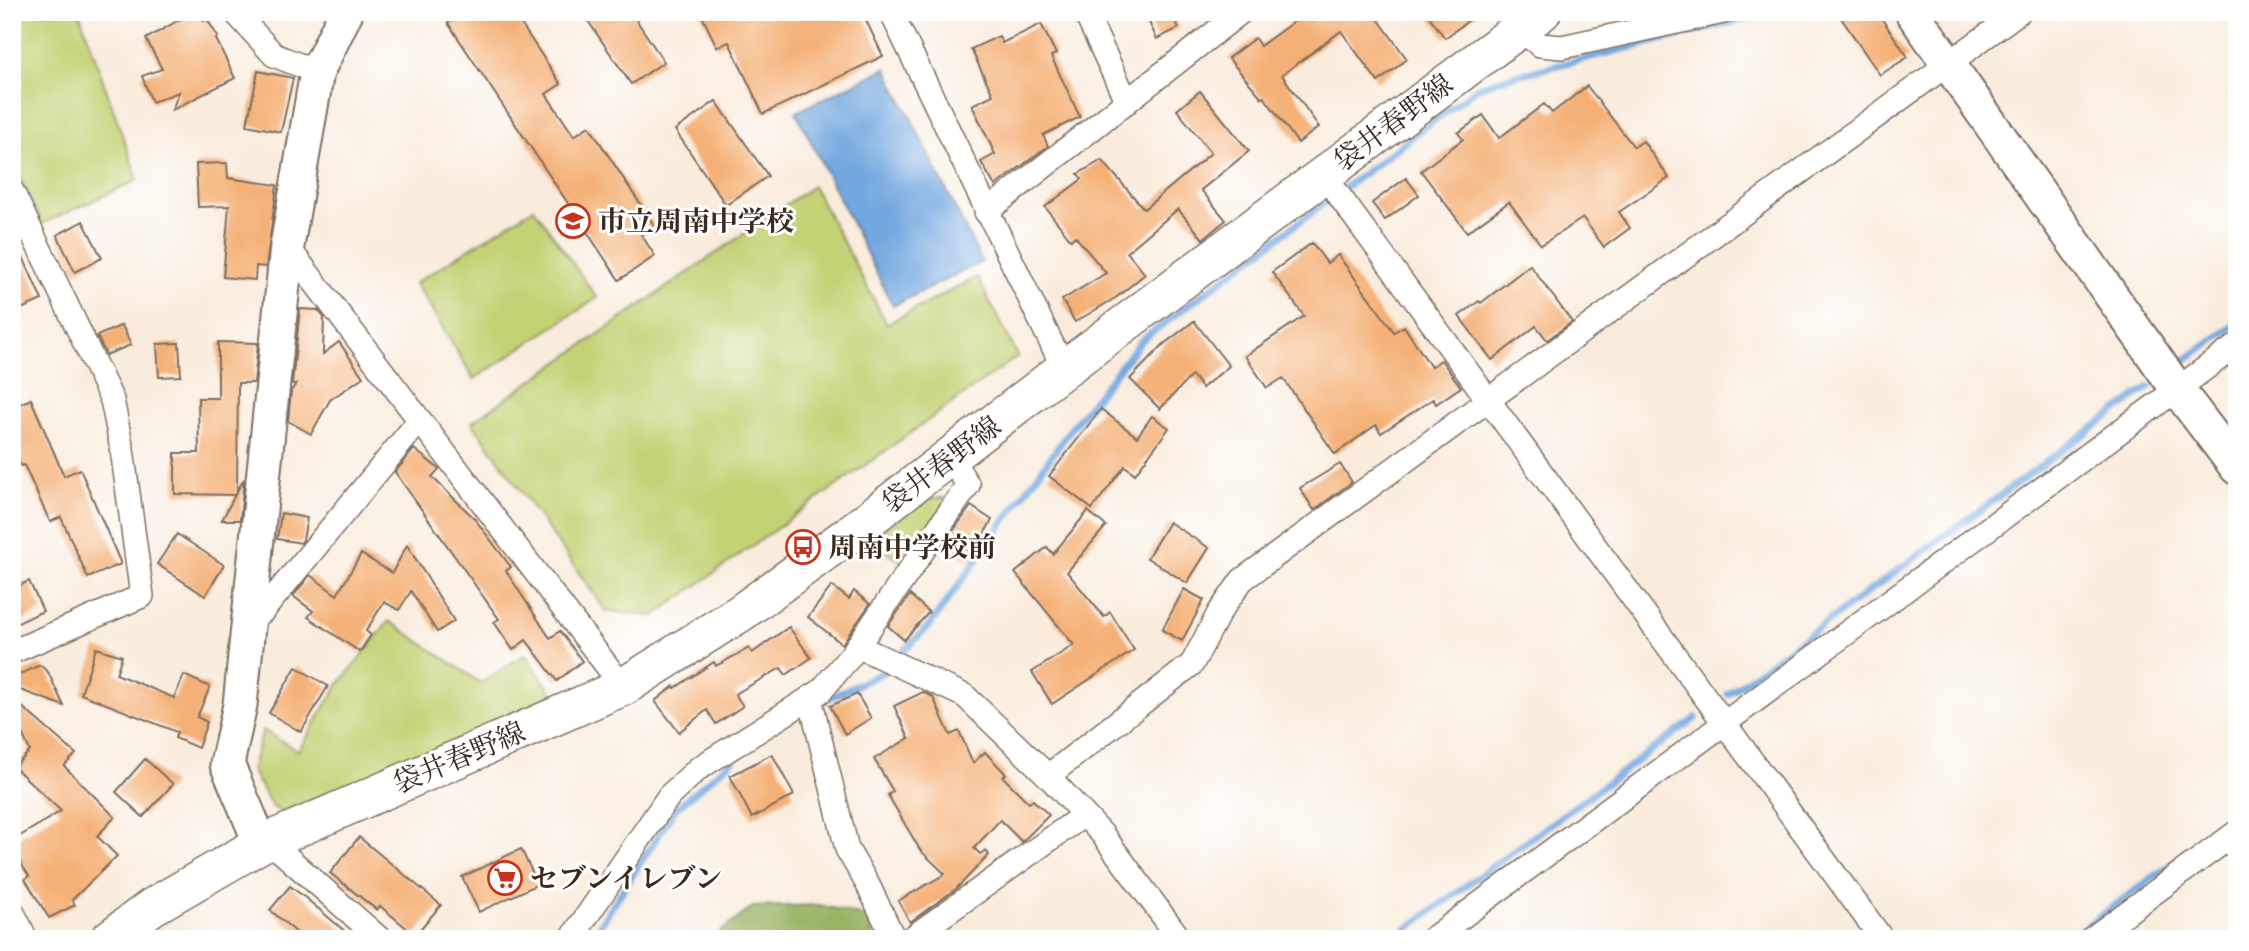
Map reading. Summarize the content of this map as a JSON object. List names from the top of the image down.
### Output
{
  "streets": {
    "main road": ["袋井春野線"]
  },
  "places": {
    "school or university": ["市立周南中学校"],
    "bus stop": ["周南中学校前"],
    "supermarket": ["セブンイレブン"]
  }
}
